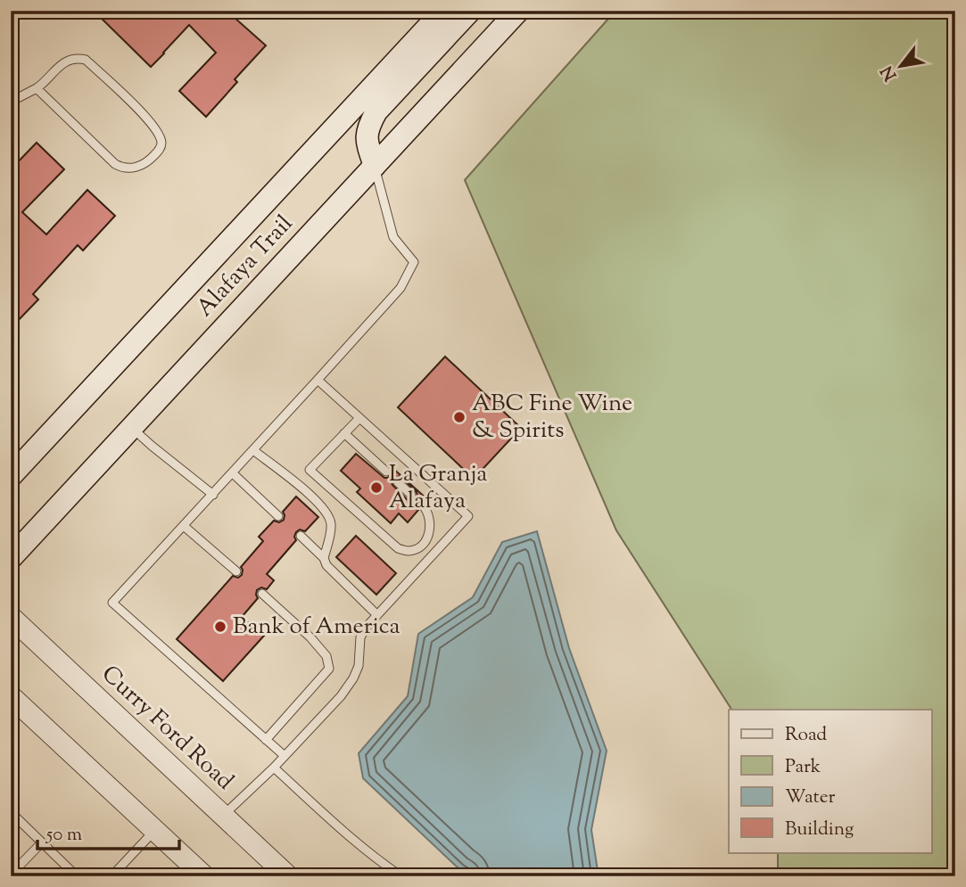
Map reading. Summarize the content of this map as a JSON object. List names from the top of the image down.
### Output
{
  "streets": {
    "main road": ["Alafaya Trail"],
    "street": ["Curry Ford Road"]
  },
  "places": ["ABC Fine Wine & Spirits", "La Granja Alafaya", "Bank of America"],
  "legend": [
    "Road",
    "Park",
    "Water",
    "Building"
  ],
  "scale_bar": "50 m",
  "north": "bottom left"
}
